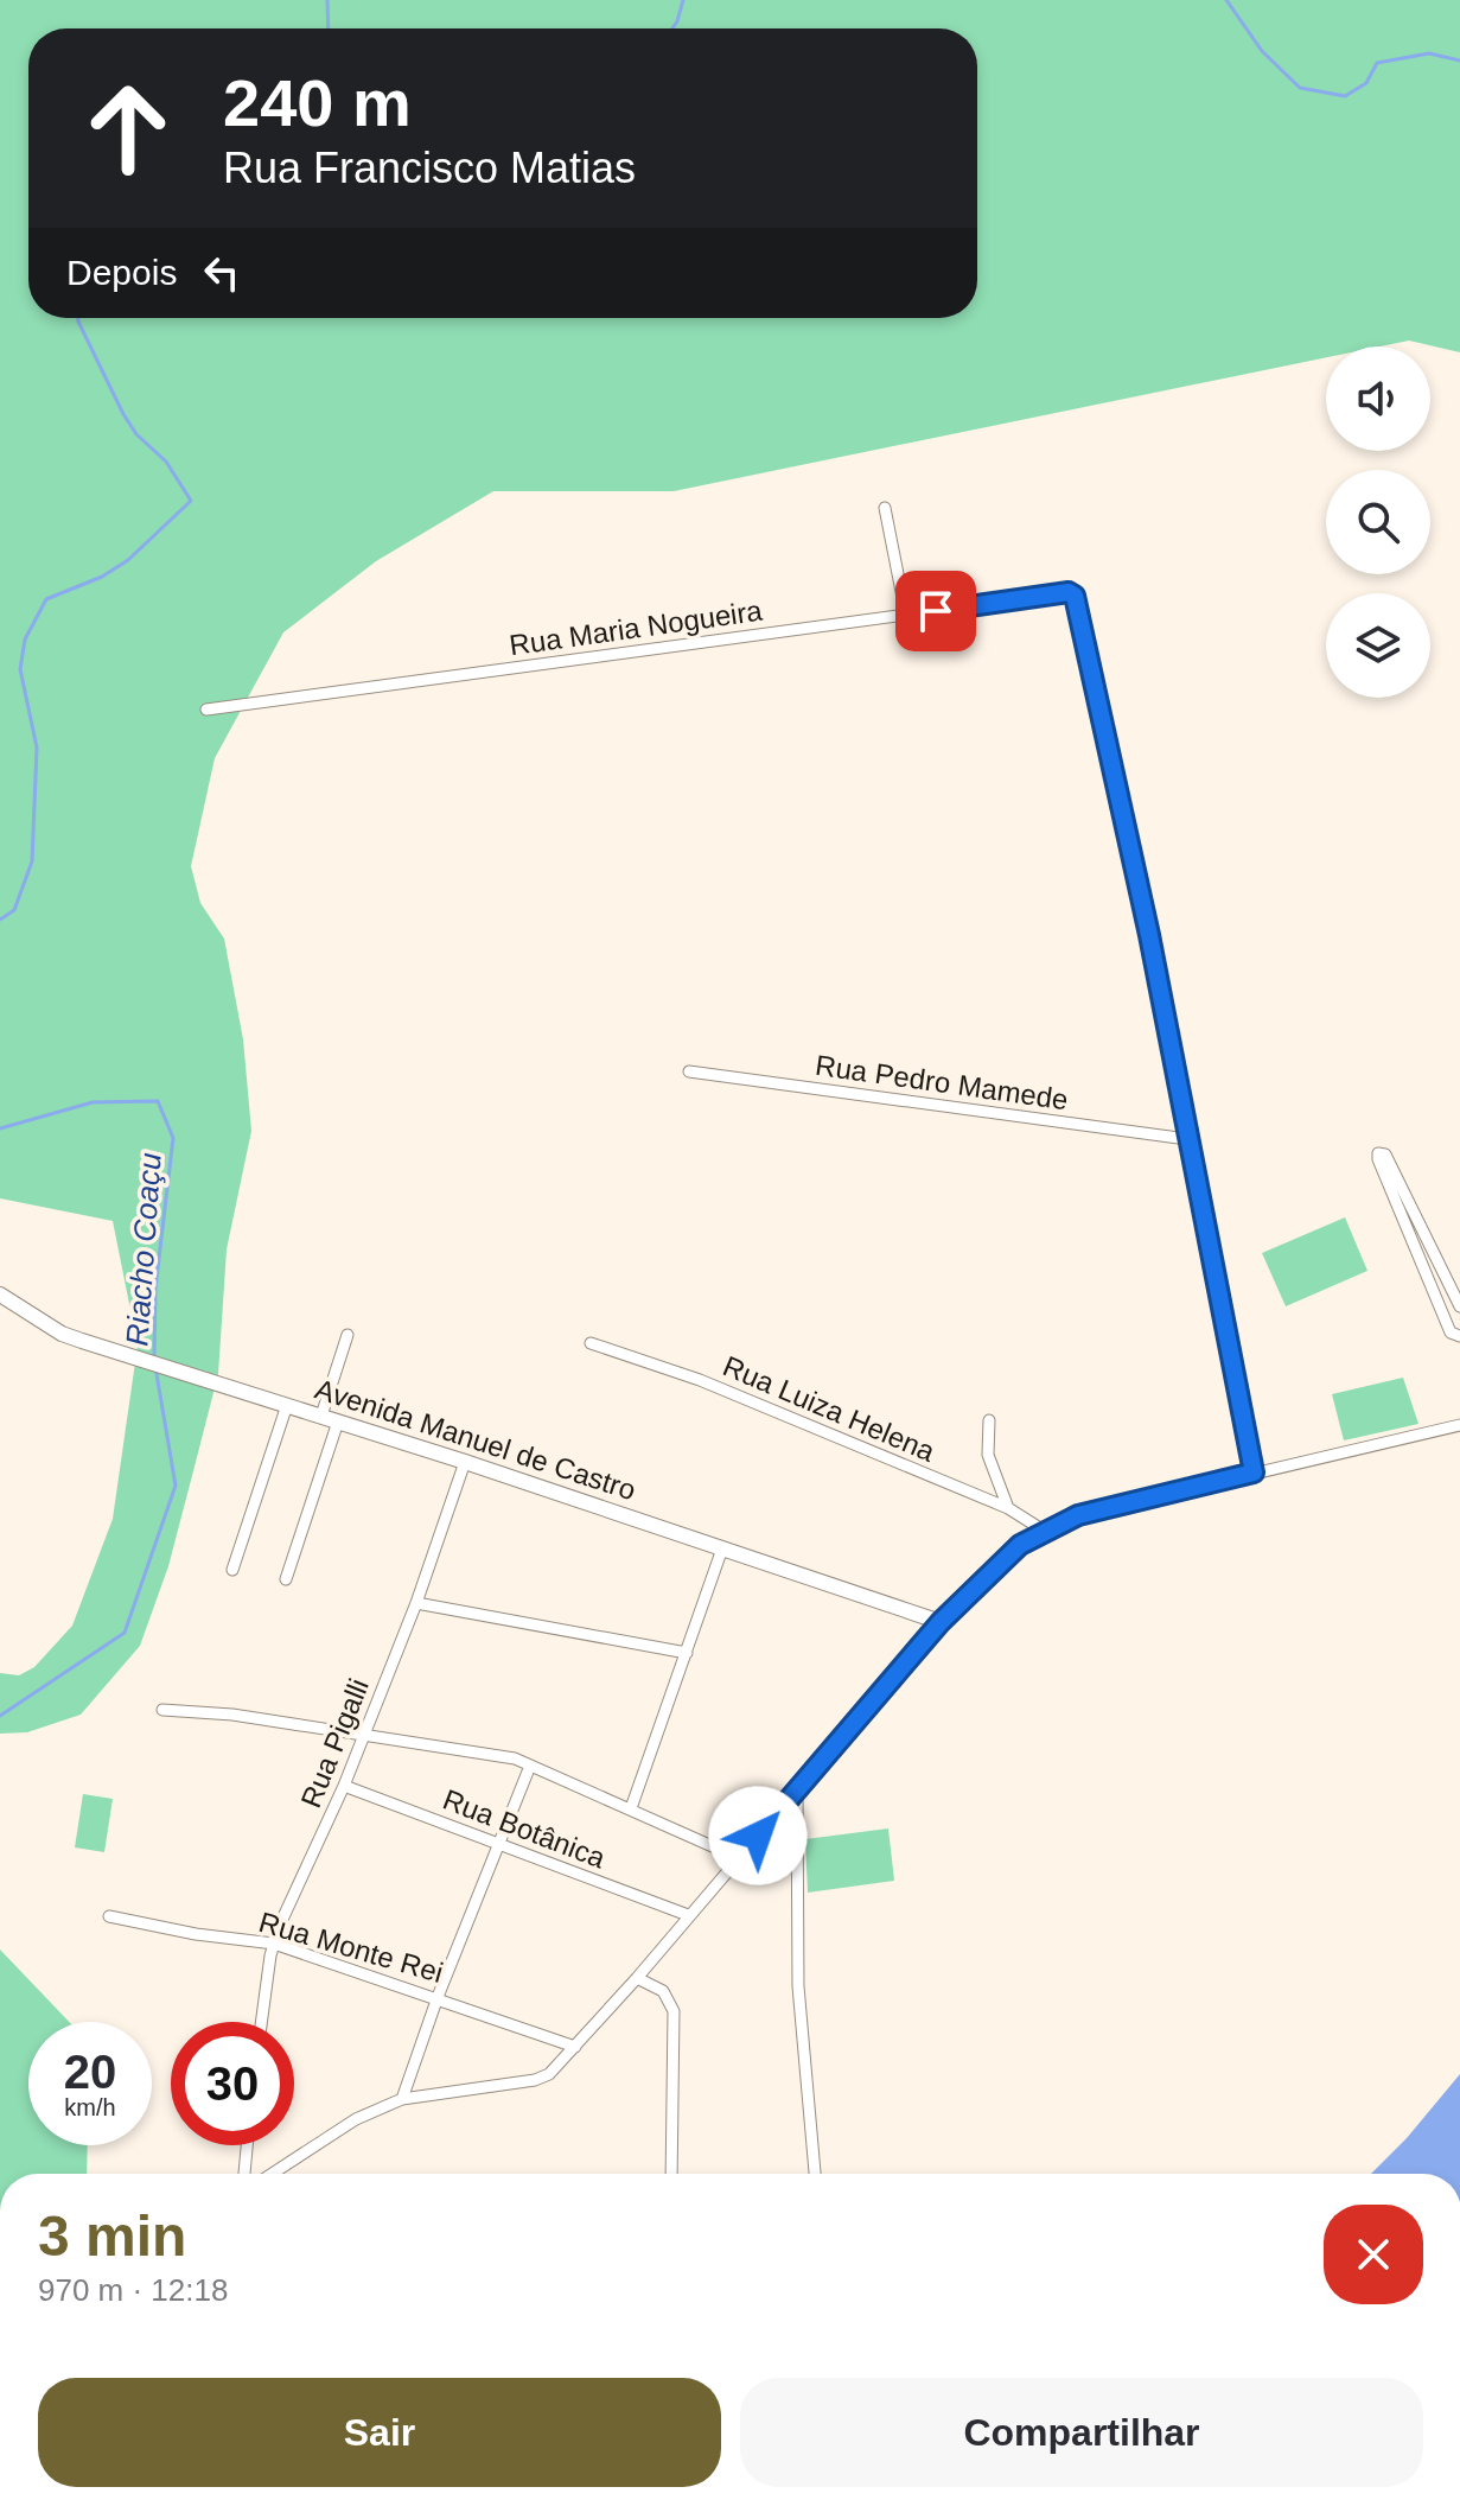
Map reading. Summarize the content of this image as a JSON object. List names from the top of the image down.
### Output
{
  "streets": {
    "street": [
      "Rua Maria Nogueira",
      "Rua Pedro Mamede",
      "Rua Luiza Helena",
      "Avenida Manuel de Castro",
      "Rua Pigalli",
      "Rua Botânica",
      "Rua Monte Rei"
    ]
  },
  "crossings": [
    ["Rua Maria Nogueira", "Rua Pedro Mamede"],
    ["Avenida Manuel de Castro", "Rua Pigalli"],
    ["Rua Pigalli", "Rua Botânica"],
    ["Rua Pigalli", "Rua Monte Rei"]
  ],
  "water": ["Riacho Coaçu"],
  "page": {
    "turn": ["240 m", "Rua Francisco Matias"],
    "then": "Depois",
    "speed": "20 km/h",
    "limit": "30",
    "heading": ["3 min", "970 m · 12:18"],
    "buttons": ["Sair", "Compartilhar"]
  }
}
